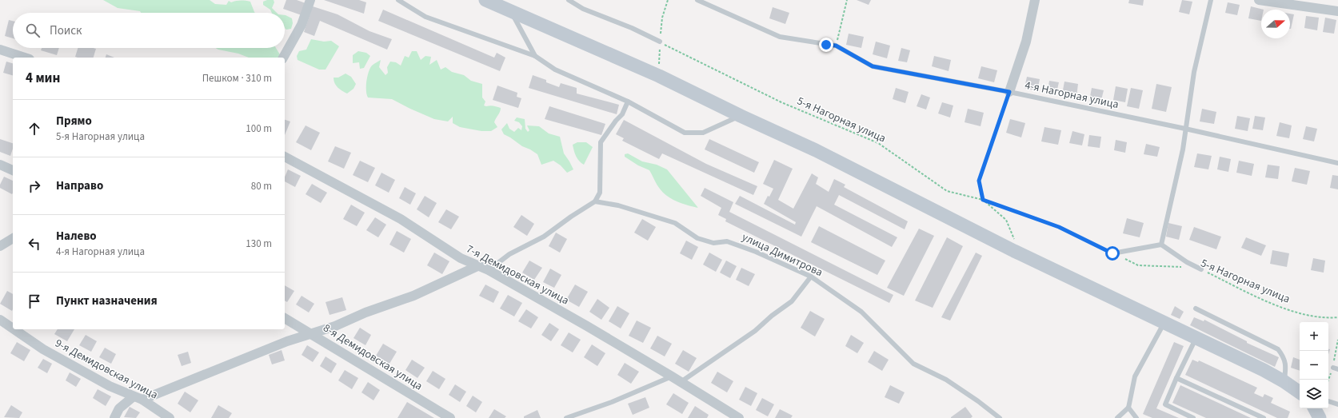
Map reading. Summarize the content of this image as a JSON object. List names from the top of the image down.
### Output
{
  "streets": {
    "street": ["7-я Демидовская улица", "8-я Демидовская улица", "9-я Демидовская улица"],
    "lane": ["4-я Нагорная улица", "улица Димитрова"],
    "path": ["5-я Нагорная улица"]
  },
  "north": "right",
  "page": {
    "search": "Поиск",
    "heading": ["4 мин", "Пешком · 310 m"],
    "list": [
      ["Прямо", "5-я Нагорная улица", "100 m"],
      ["Направо", "80 m"],
      ["Налево", "4-я Нагорная улица", "130 m"],
      "Пункт назначения"
    ],
    "map_buttons": ["+", "−"]
  }
}
